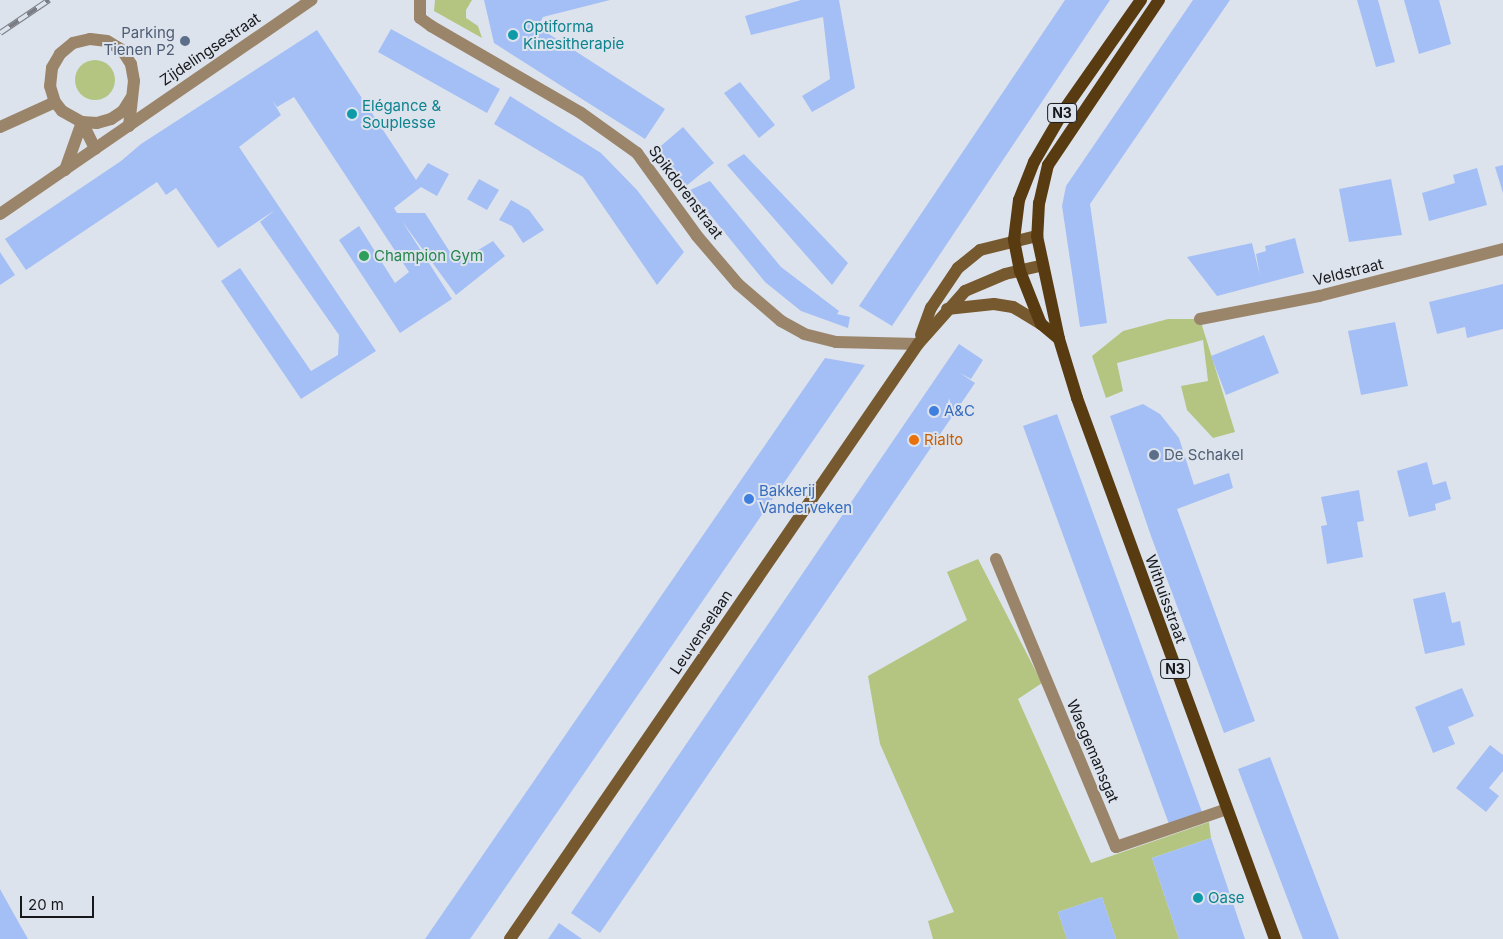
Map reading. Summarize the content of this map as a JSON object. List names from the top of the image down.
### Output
{
  "streets": {
    "main road": ["N3", "Withuisstraat"],
    "street": [
      "Zijdelingsestraat",
      "Spikdorenstraat",
      "Veldstraat",
      "Leuvenselaan",
      "Waegemansgat"
    ]
  },
  "crossings": [
    ["N3", "Withuisstraat"],
    ["N3", "Leuvenselaan"],
    ["Spikdorenstraat", "Leuvenselaan"],
    ["Withuisstraat", "Leuvenselaan"],
    ["Withuisstraat", "Waegemansgat"]
  ],
  "places": [
    "Optiforma Kinesitherapie",
    "Parking Tienen P2",
    "Elégance & Souplesse",
    "Champion Gym",
    "A&C",
    "Rialto",
    "De Schakel",
    "Bakkerij Vanderveken",
    "Oase"
  ],
  "scale_bar": "20 m"
}
